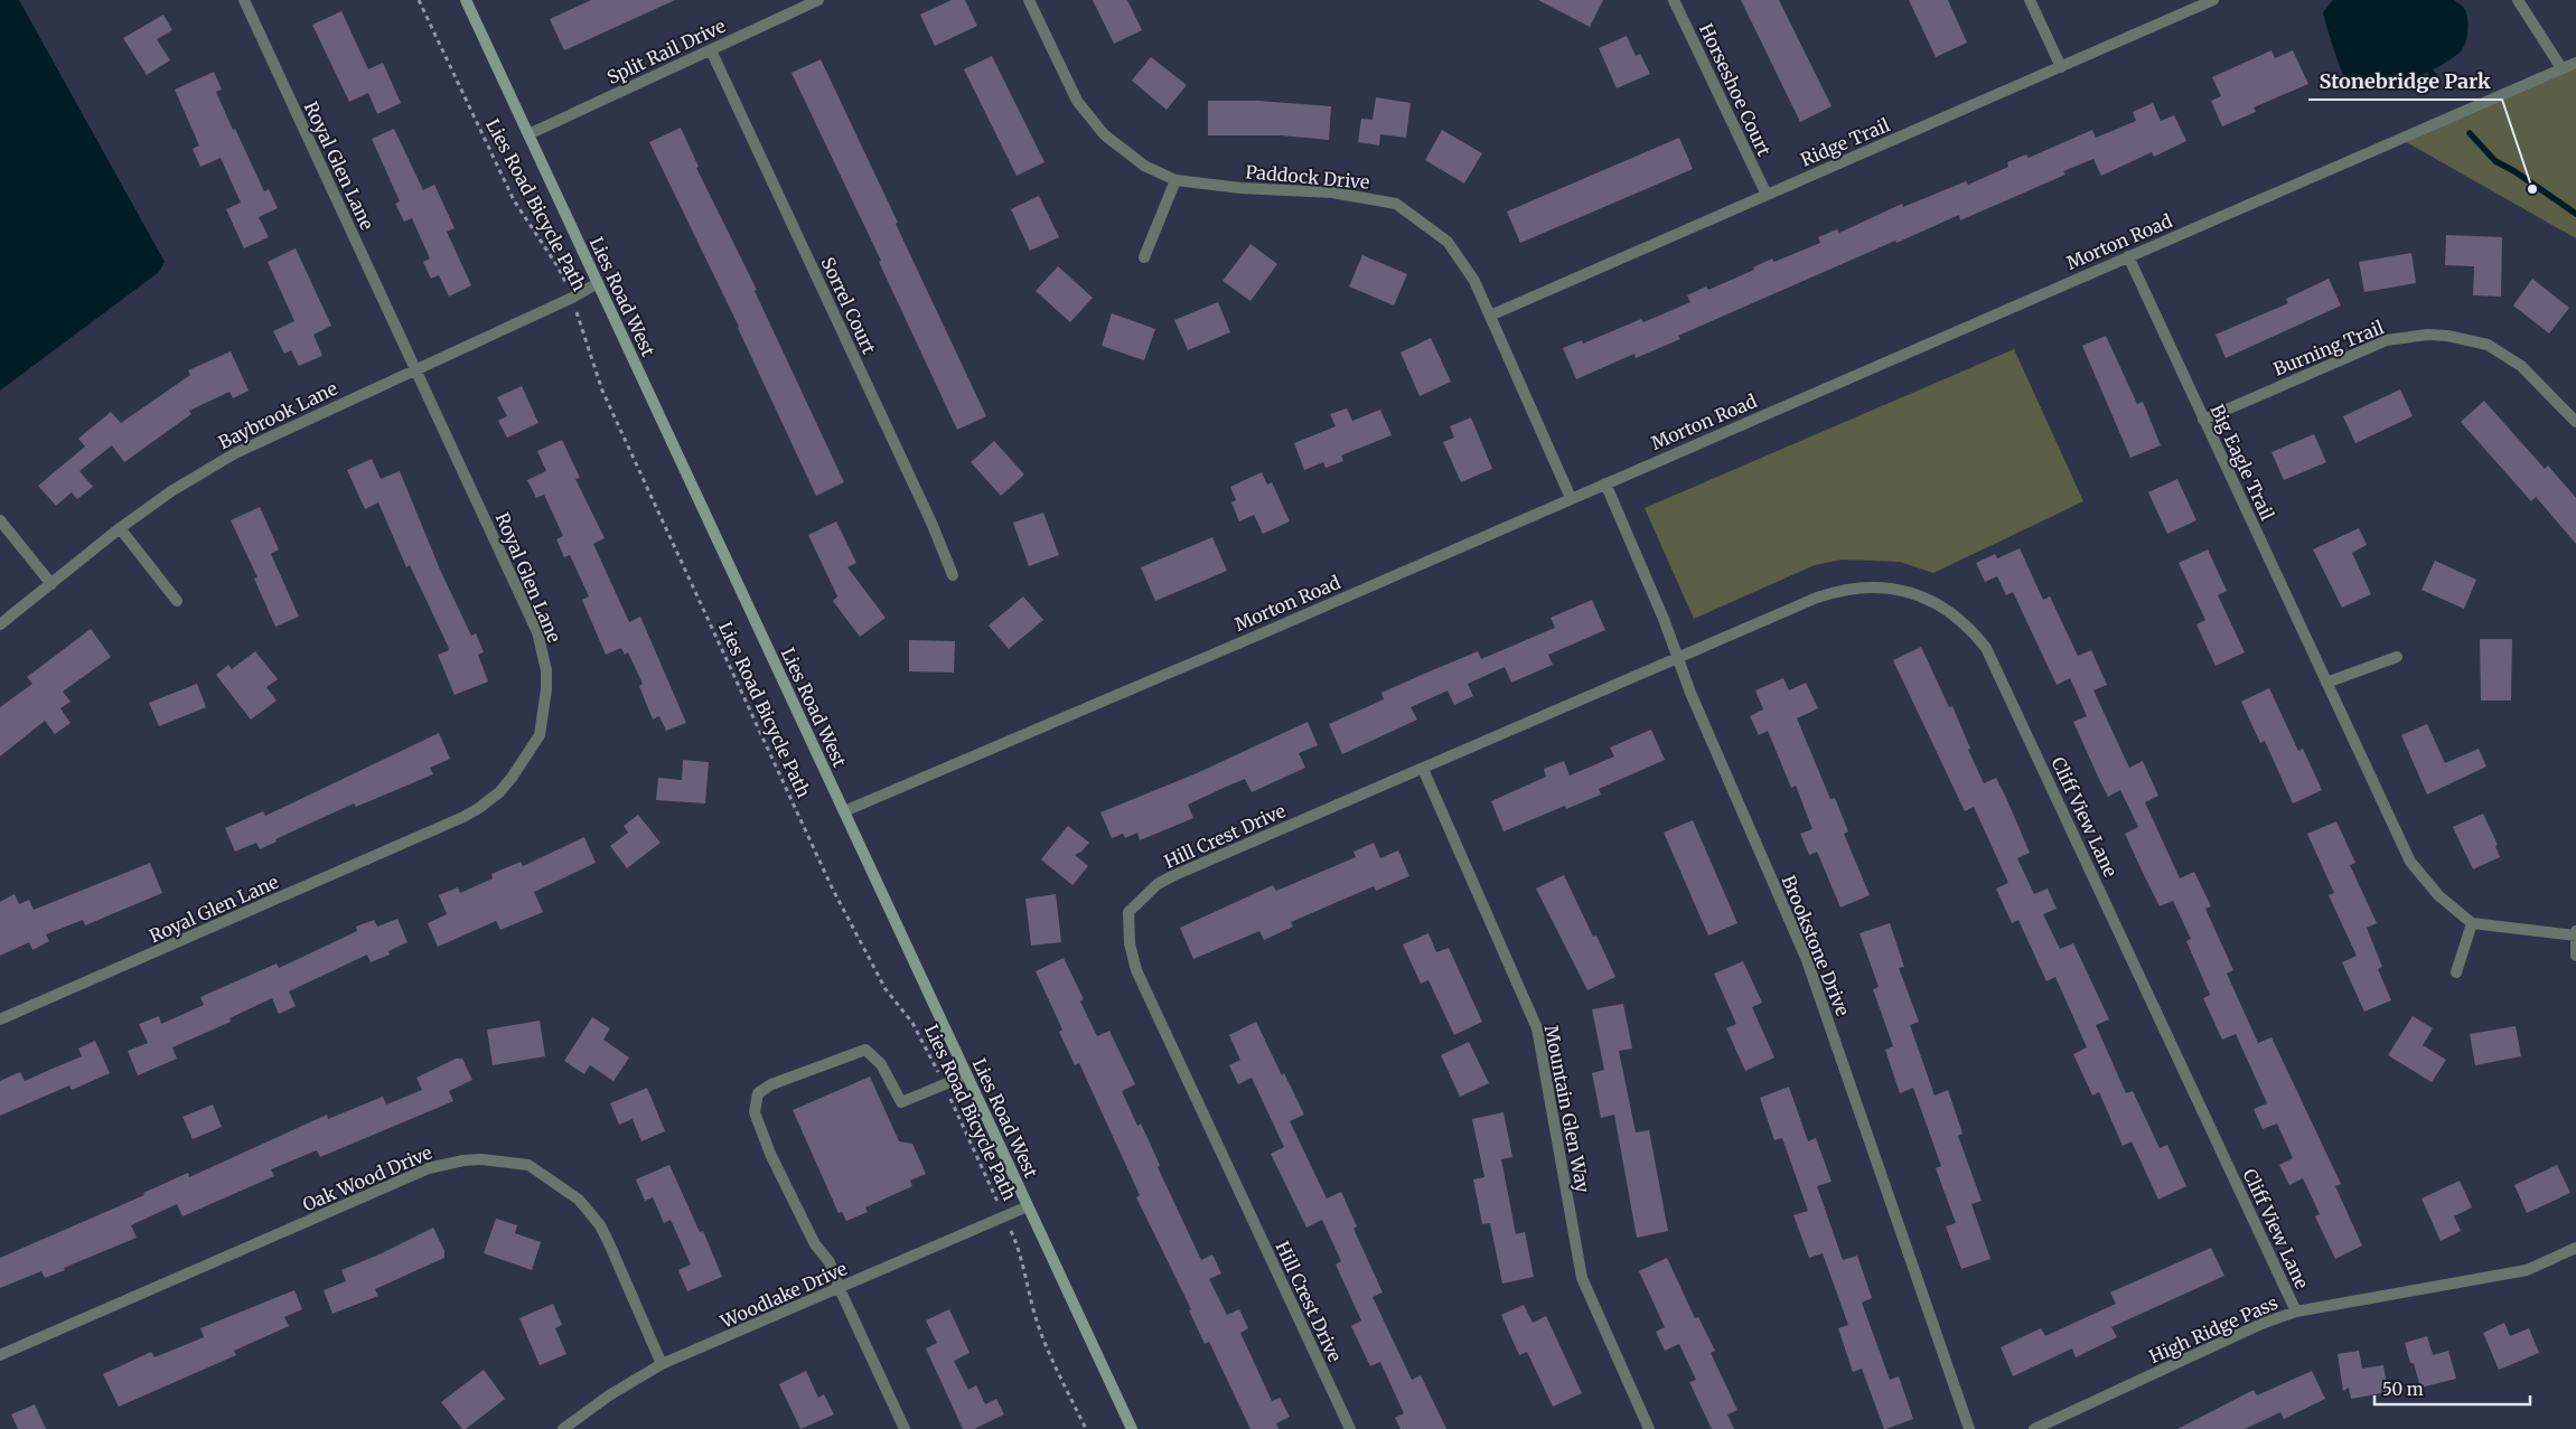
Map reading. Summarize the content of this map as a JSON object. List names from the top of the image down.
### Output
{
  "streets": {
    "street": [
      "Split Rail Drive",
      "Horseshoe Court",
      "Ridge Trail",
      "Royal Glen Lane",
      "Paddock Drive",
      "Morton Road",
      "Lies Road West",
      "Sorrel Court",
      "Burning Trail",
      "Baybrook Lane",
      "Big Eagle Trail",
      "Cliff View Lane",
      "Hill Crest Drive",
      "Brookstone Drive",
      "Mountain Glen Way",
      "Oak Wood Drive",
      "Woodlake Drive",
      "High Ridge Pass"
    ],
    "path": ["Lies Road Bicycle Path"]
  },
  "crossings": [
    ["Split Rail Drive", "Lies Road West"],
    ["Split Rail Drive", "Sorrel Court"],
    ["Horseshoe Court", "Ridge Trail"],
    ["Ridge Trail", "Paddock Drive"],
    ["Royal Glen Lane", "Baybrook Lane"],
    ["Paddock Drive", "Morton Road"],
    ["Lies Road Bicycle Path", "Baybrook Lane"],
    ["Lies Road Bicycle Path", "Woodlake Drive"],
    ["Morton Road", "Lies Road West"],
    ["Morton Road", "Big Eagle Trail"],
    ["Morton Road", "Brookstone Drive"],
    ["Lies Road West", "Baybrook Lane"],
    ["Lies Road West", "Woodlake Drive"],
    ["Burning Trail", "Big Eagle Trail"],
    ["Cliff View Lane", "Hill Crest Drive"],
    ["Cliff View Lane", "Brookstone Drive"],
    ["Cliff View Lane", "High Ridge Pass"],
    ["Hill Crest Drive", "Brookstone Drive"],
    ["Hill Crest Drive", "Mountain Glen Way"],
    ["Oak Wood Drive", "Woodlake Drive"]
  ],
  "places": ["Stonebridge Park"],
  "scale_bar": "50 m"
}
